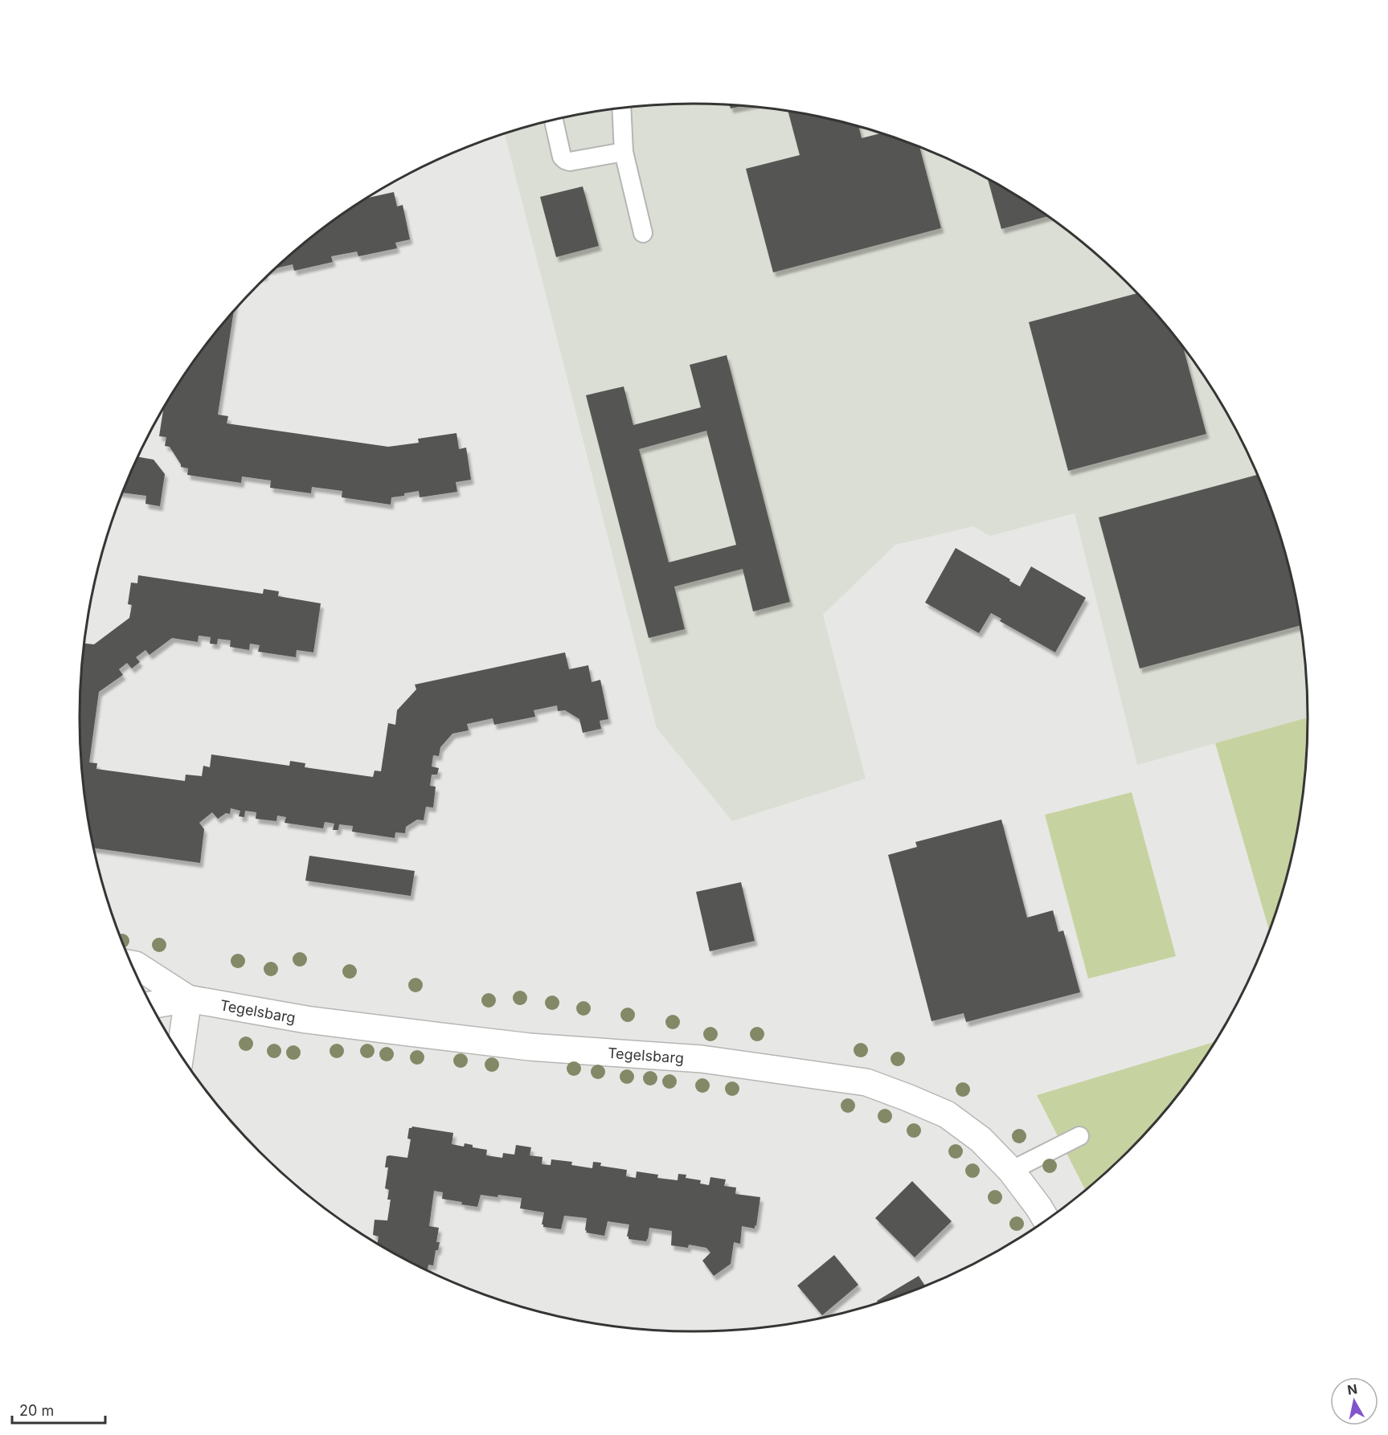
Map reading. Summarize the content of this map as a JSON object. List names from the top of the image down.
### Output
{
  "streets": {
    "street": ["Tegelsbarg"]
  },
  "scale_bar": "20 m",
  "north": "top"
}
